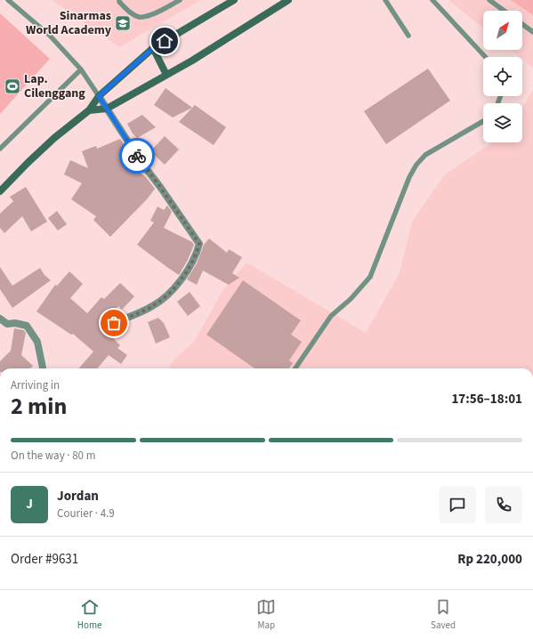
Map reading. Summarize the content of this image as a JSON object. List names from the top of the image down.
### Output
{
  "places": {
    "school or university": ["Sinarmas World Academy"],
    "sports": ["Lap. Cilenggang"]
  },
  "north": "top right",
  "page": {
    "heading": ["2 min", "Arriving in", "17:56–18:01"],
    "panel": [
      "Jordan",
      "Courier · 4.9",
      "Order #9631",
      "Rp 220,000"
    ],
    "bar": "On the way · 80 m",
    "round": "J",
    "tabs": ["Home", "Map", "Saved"]
  }
}
